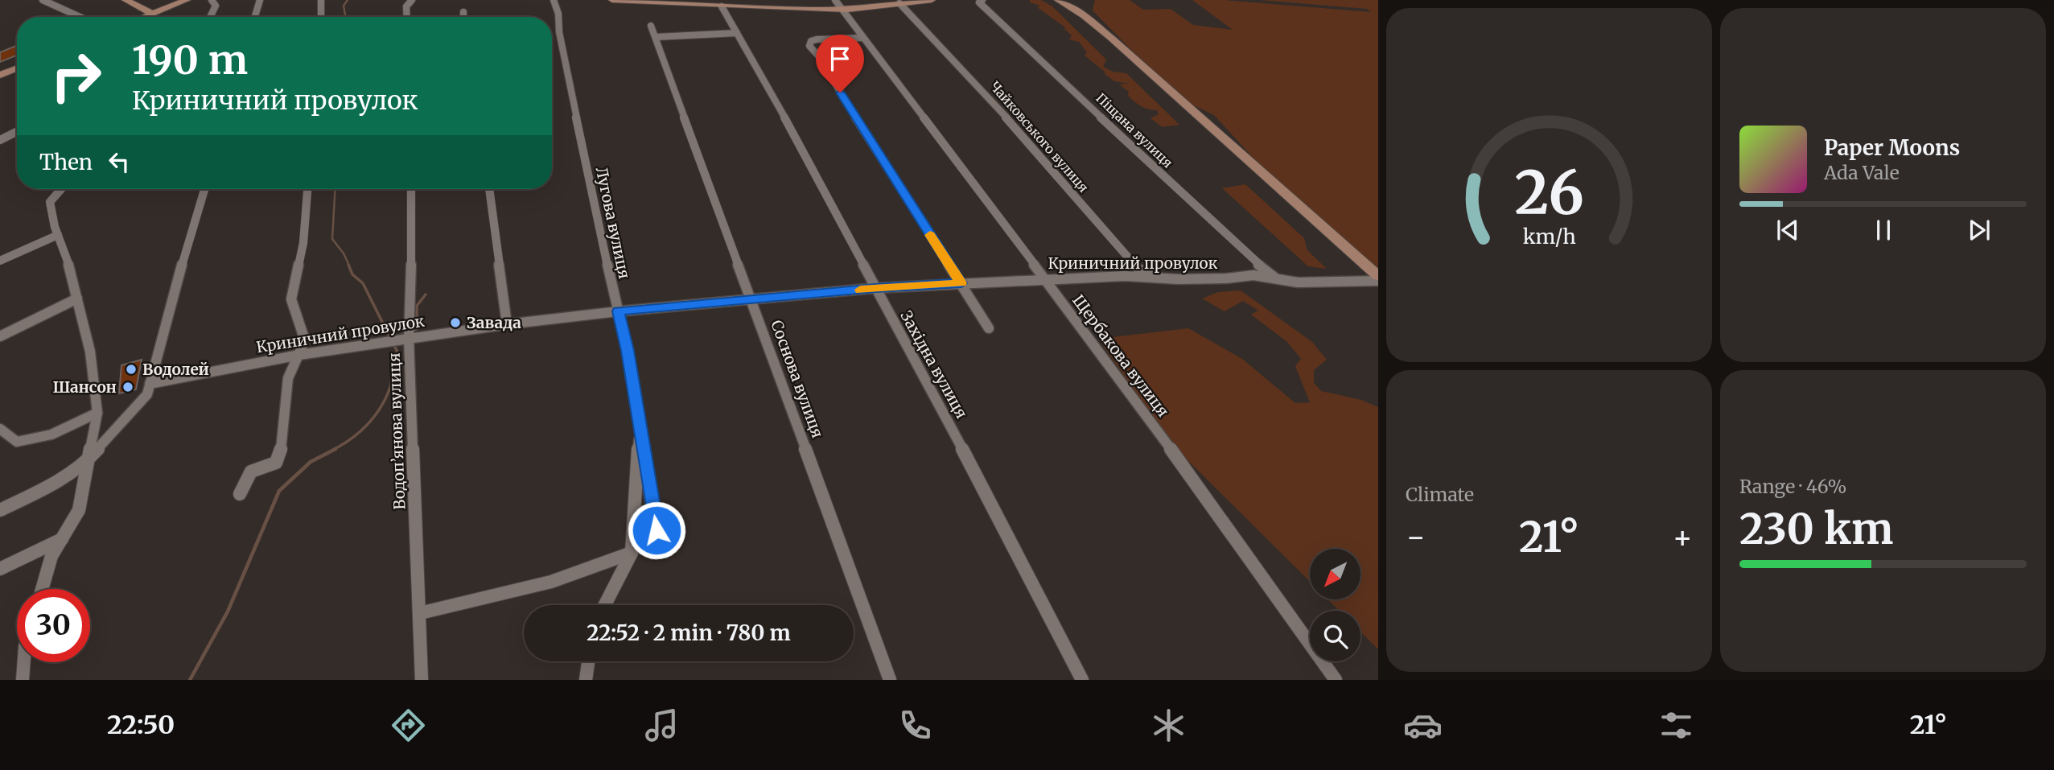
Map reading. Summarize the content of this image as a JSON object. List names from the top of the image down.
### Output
{
  "streets": {
    "street": [
      "Піщана вулиця",
      "Чайковського вулиця",
      "Лугова вулиця",
      "Криничний провулок",
      "Щербакова вулиця",
      "Західна вулиця",
      "Соснова вулиця",
      "Водоп’янова вулиця"
    ]
  },
  "crossings": [
    ["Піщана вулиця", "Криничний провулок"],
    ["Чайковського вулиця", "Криничний провулок"],
    ["Лугова вулиця", "Криничний провулок"],
    ["Криничний провулок", "Щербакова вулиця"],
    ["Криничний провулок", "Західна вулиця"],
    ["Криничний провулок", "Соснова вулиця"],
    ["Криничний провулок", "Водоп’янова вулиця"]
  ],
  "places": ["Завада", "Водолей", "Шансон"],
  "north": "bottom left",
  "page": {
    "turn": ["190 m", "Криничний провулок"],
    "song": ["Paper Moons", "Ada Vale"],
    "then": "Then",
    "tile": [
      "Climate",
      ["Range · 46%", "230 km"]
    ],
    "heat": ["−", "21°", "+"],
    "limit": "30",
    "trip": "22:52 · 2 min · 780 m",
    "tabs": ["22:50", "21°"],
    "gauge": ["26", "km/h"]
  }
}
